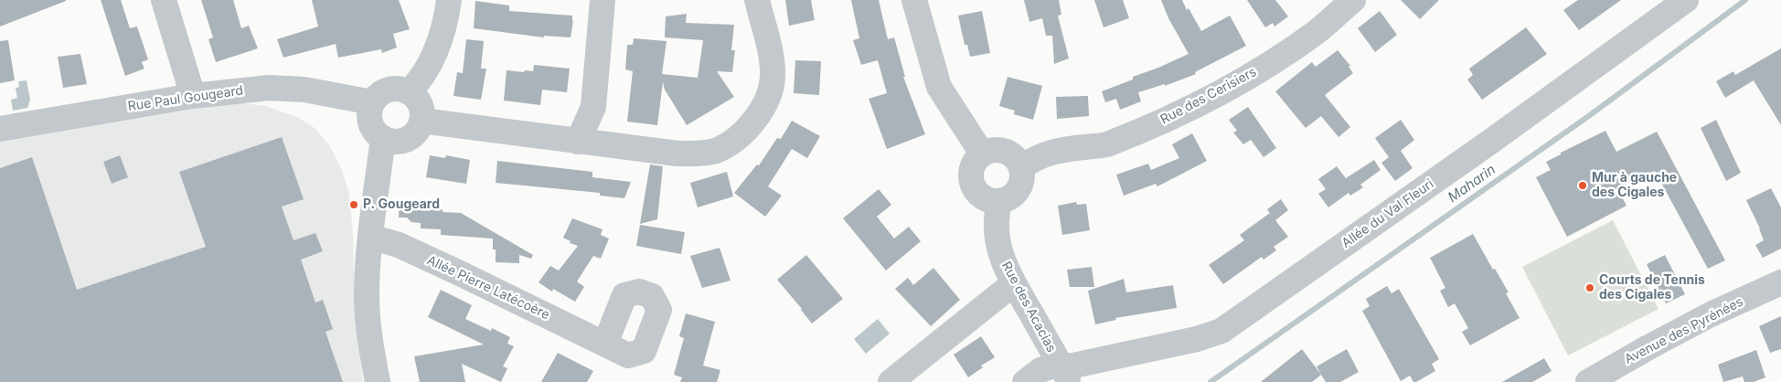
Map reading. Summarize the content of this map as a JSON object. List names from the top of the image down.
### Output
{
  "streets": {
    "street": [
      "Rue des Cerisiers",
      "Rue Paul Gougeard",
      "Allée du Val Fleuri",
      "Allée Pierre Latécoère",
      "Rue des Acacias",
      "Avenue des Pyrénées"
    ]
  },
  "crossings": [
    ["Rue des Cerisiers", "Rue des Acacias"],
    ["Allée du Val Fleuri", "Rue des Acacias"]
  ],
  "water": ["Maharin"],
  "places": ["Mur à gauche des Cigales", "P. Gougeard", "Courts de Tennis des Cigales"]
}
